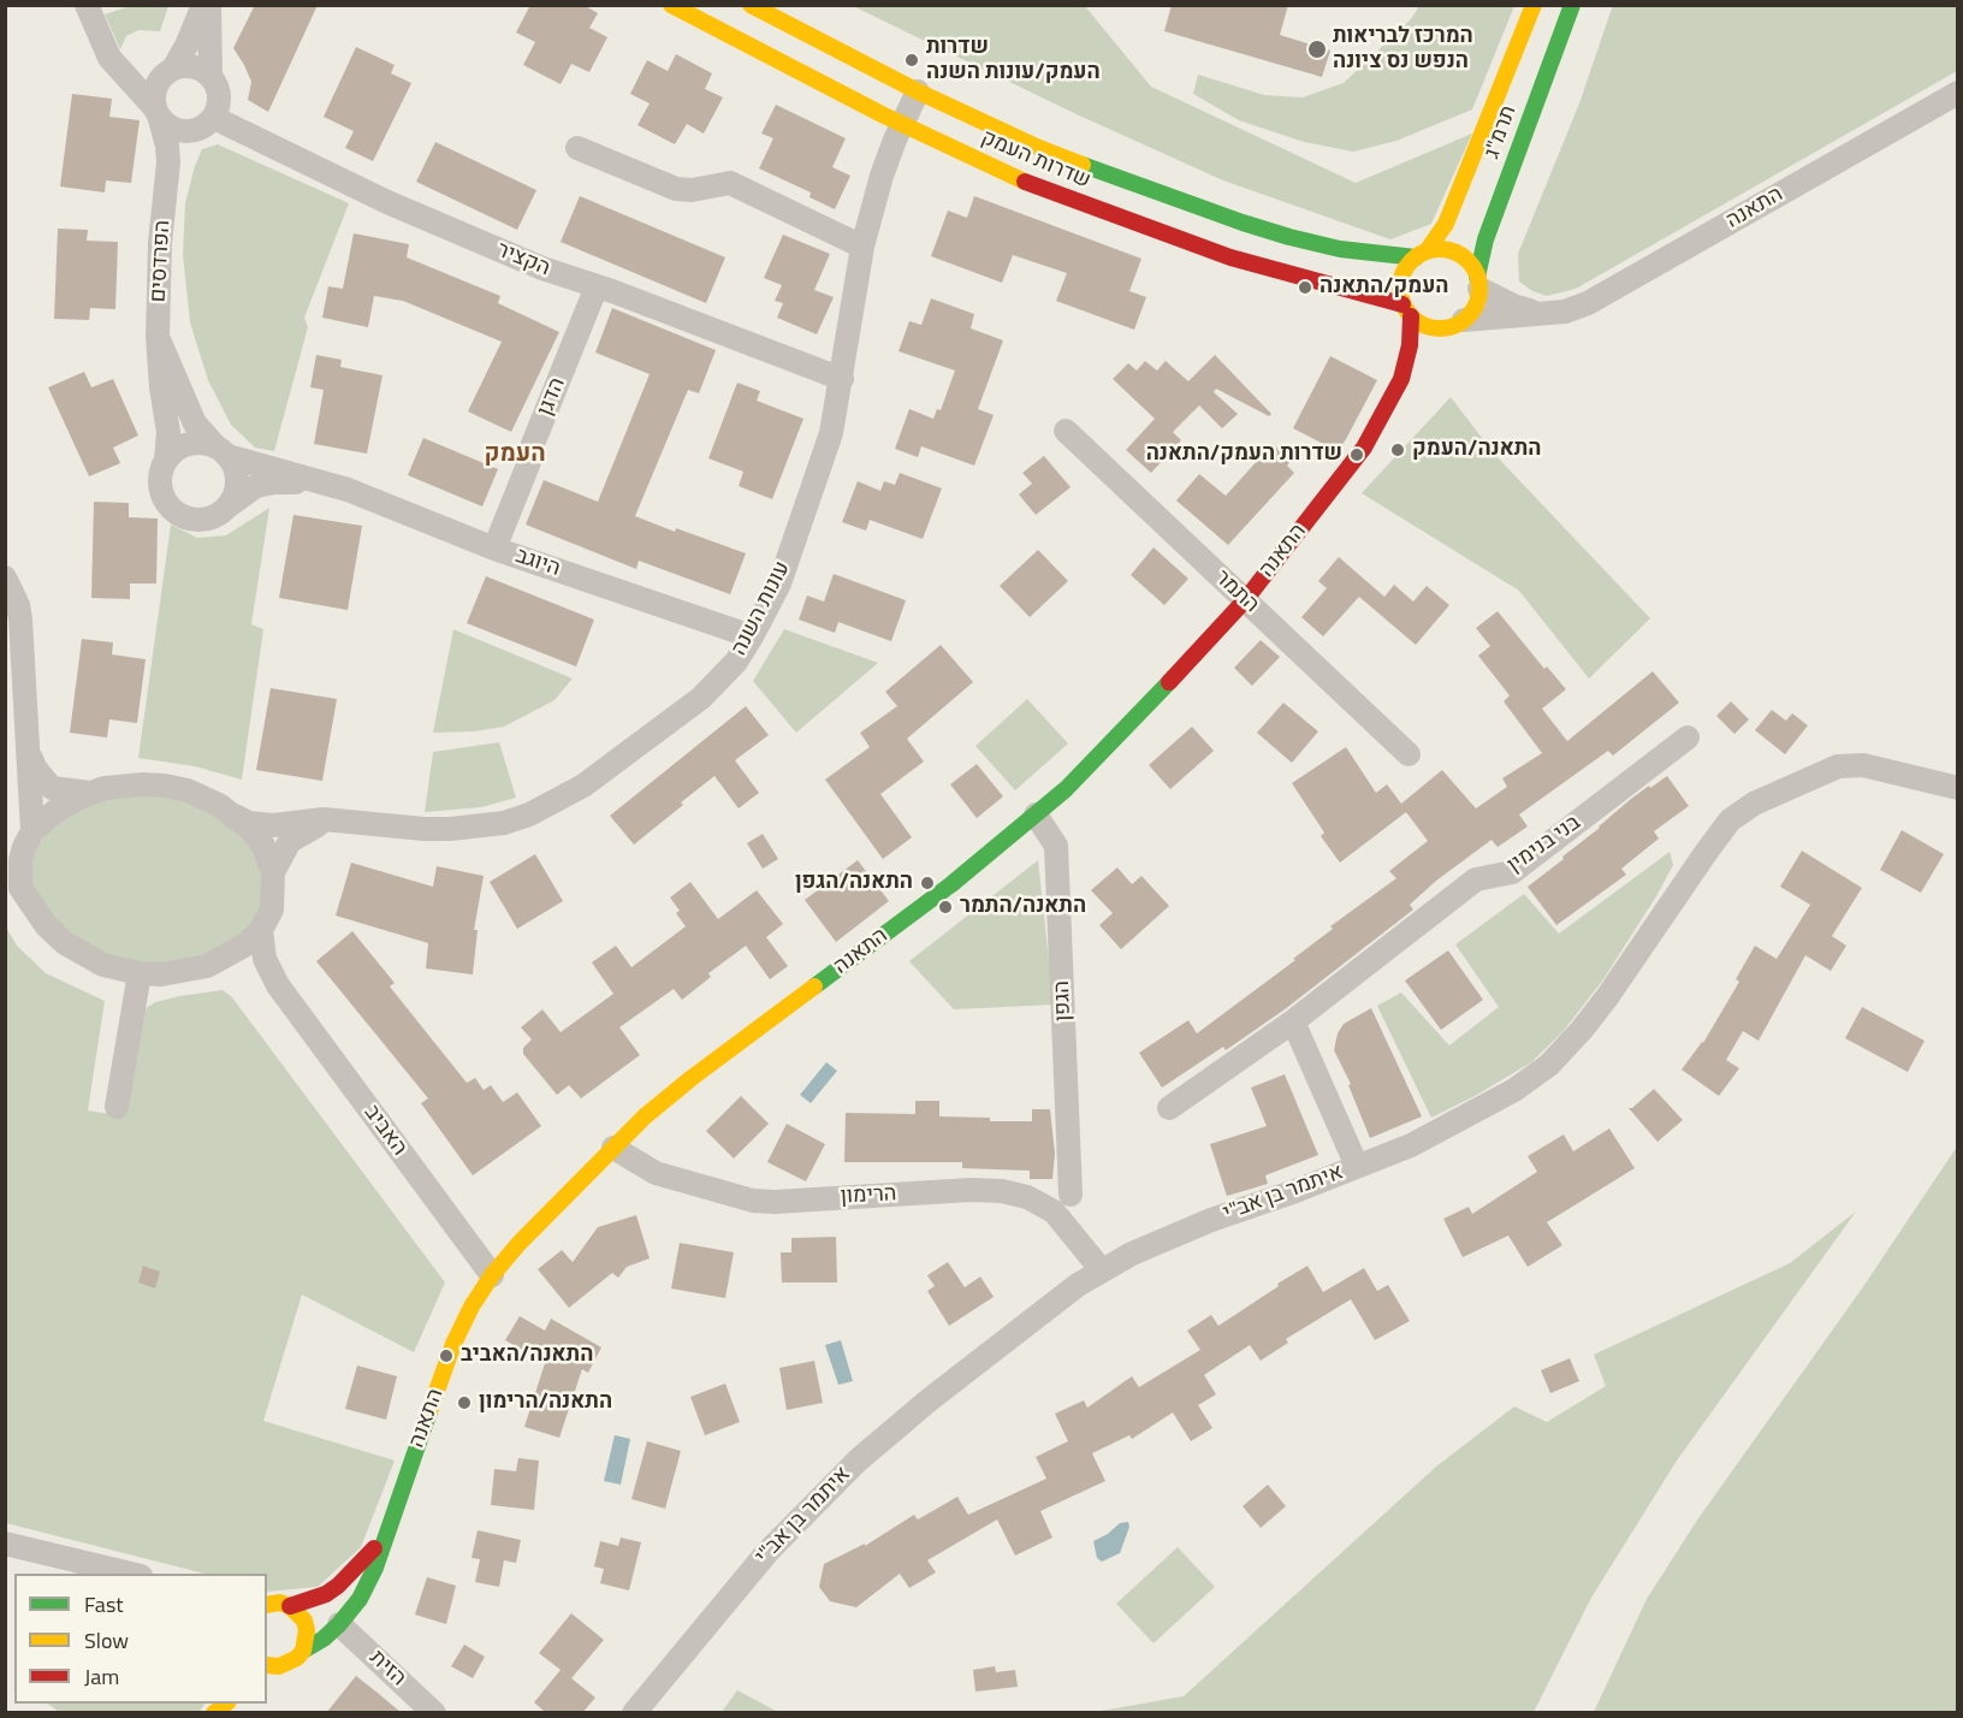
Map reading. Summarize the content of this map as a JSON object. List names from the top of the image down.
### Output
{
  "streets": {
    "street": [
      "תרמ\"ג",
      "שדרות העמק",
      "התאנה",
      "הקציר",
      "הפרדסים",
      "הדגן",
      "היוגב",
      "התמר",
      "עונות השנה",
      "בני בנימין",
      "הגפן",
      "האביב",
      "איתמר בן אב\"י",
      "הרימון",
      "הזית"
    ]
  },
  "crossings": [
    ["תרמ\"ג", "שדרות העמק"],
    ["תרמ\"ג", "התאנה"],
    ["שדרות העמק", "התאנה"],
    ["שדרות העמק", "עונות השנה"],
    ["התאנה", "התמר"],
    ["התאנה", "הגפן"],
    ["התאנה", "האביב"],
    ["התאנה", "הרימון"],
    ["התאנה", "הזית"],
    ["הקציר", "הפרדסים"],
    ["הקציר", "הדגן"],
    ["הקציר", "עונות השנה"],
    ["הפרדסים", "היוגב"],
    ["הדגן", "היוגב"],
    ["היוגב", "עונות השנה"],
    ["עונות השנה", "האביב"],
    ["איתמר בן אב\"י", "הרימון"]
  ],
  "districts": ["העמק"],
  "places": [
    "המרכז לבריאות הנפש נס ציונה",
    "שדרות העמק/עונות השנה",
    "העמק/התאנה",
    "התאנה/העמק",
    "שדרות העמק/התאנה",
    "התאנה/הגפן",
    "התאנה/התמר",
    "התאנה/האביב",
    "התאנה/הרימון"
  ],
  "legend": ["Fast", "Slow", "Jam"]
}
